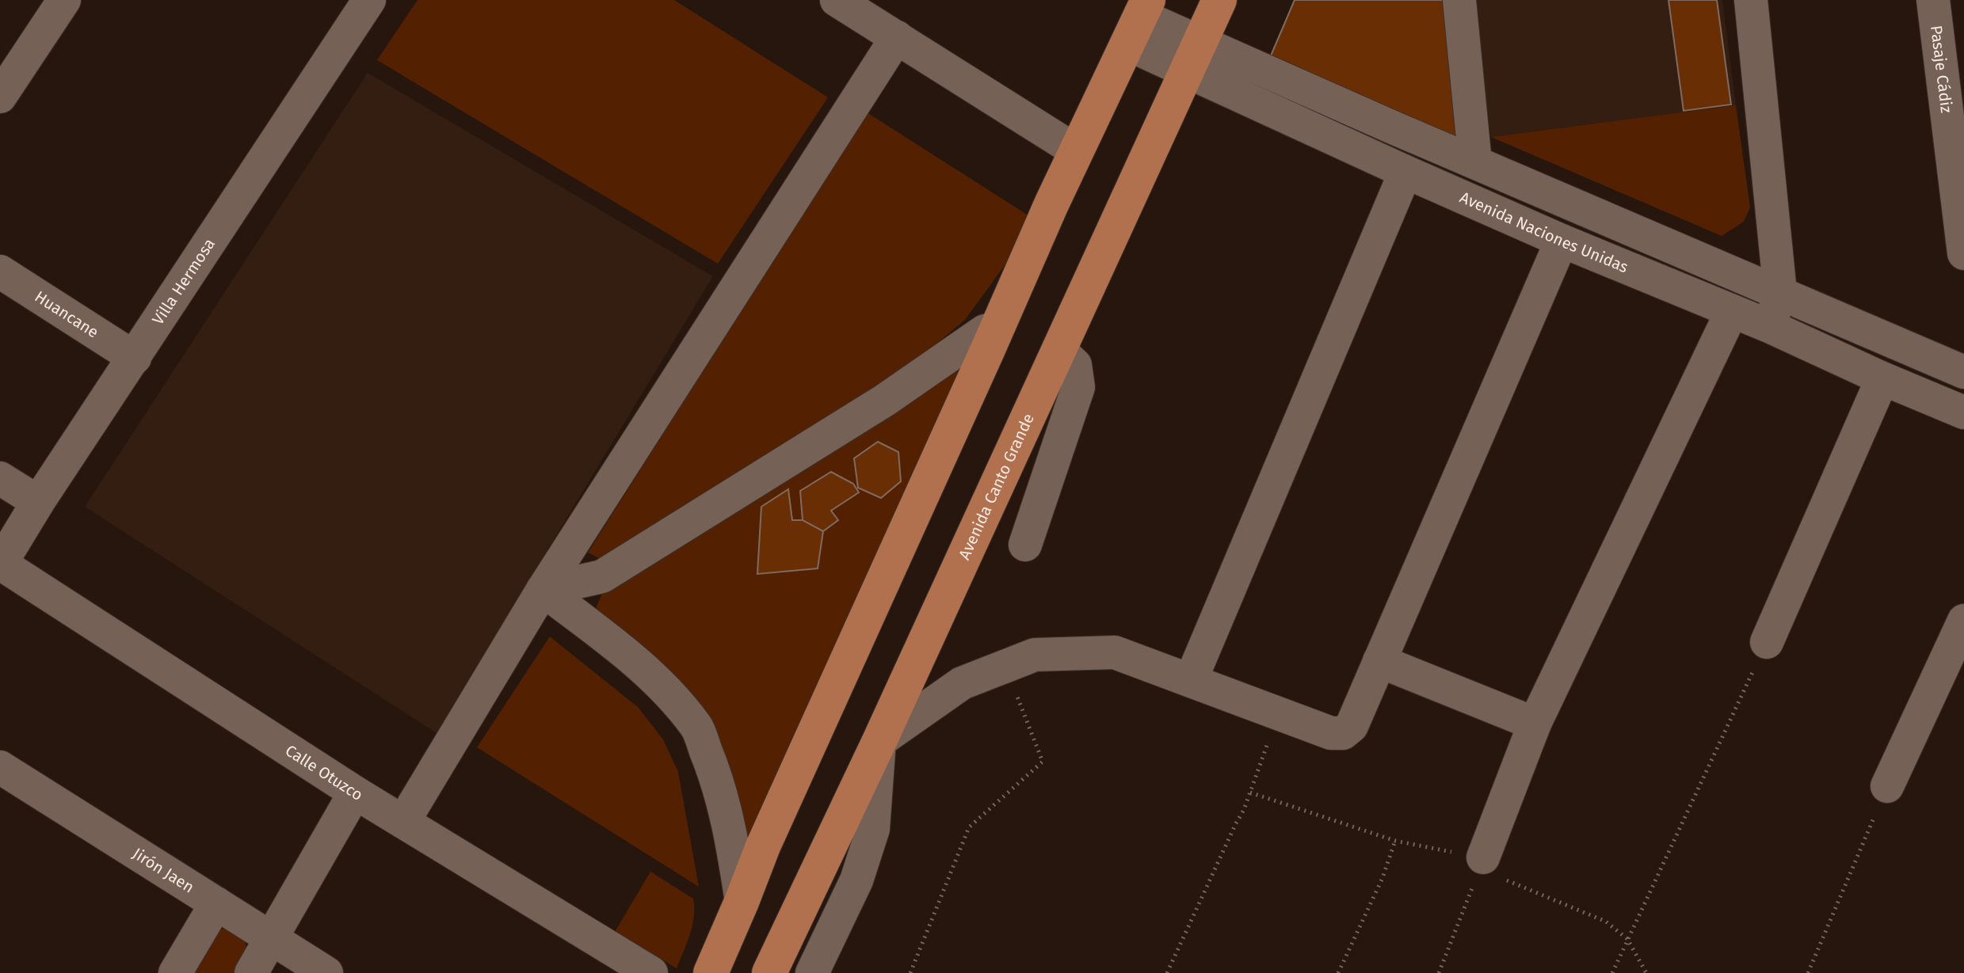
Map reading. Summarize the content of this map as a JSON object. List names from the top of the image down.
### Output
{
  "streets": {
    "main road": ["Avenida Canto Grande"],
    "street": [
      "Pasaje Cádiz",
      "Avenida Naciones Unidas",
      "Villa Hermosa",
      "Huancane",
      "Calle Otuzco",
      "Jirón Jaen"
    ]
  },
  "crossings": [
    ["Avenida Naciones Unidas", "Avenida Canto Grande"],
    ["Villa Hermosa", "Huancane"],
    ["Villa Hermosa", "Calle Otuzco"]
  ]
}
